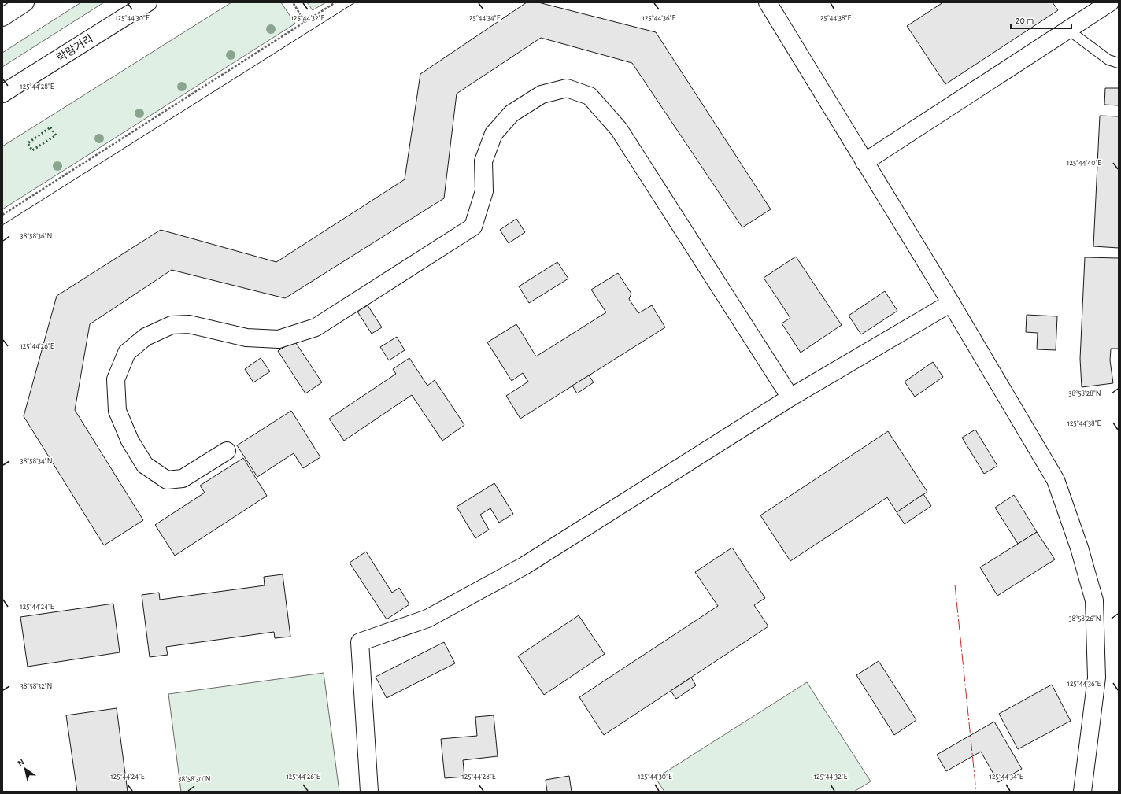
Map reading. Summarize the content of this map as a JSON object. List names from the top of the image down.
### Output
{
  "streets": {
    "street": ["락랑거리"]
  },
  "scale_bar": "20 m",
  "north": "top left",
  "coordinates": [
    "125°44'30\"E",
    "125°44'32\"E",
    "125°44'34\"E",
    "125°44'36\"E",
    "125°44'38\"E",
    "125°44'28\"E",
    "125°44'40\"E",
    "38°58'36\"N",
    "125°44'26\"E",
    "38°58'28\"N",
    "38°58'34\"N",
    "125°44'24\"E",
    "38°58'26\"N",
    "38°58'32\"N",
    "38°58'30\"N"
  ]
}
